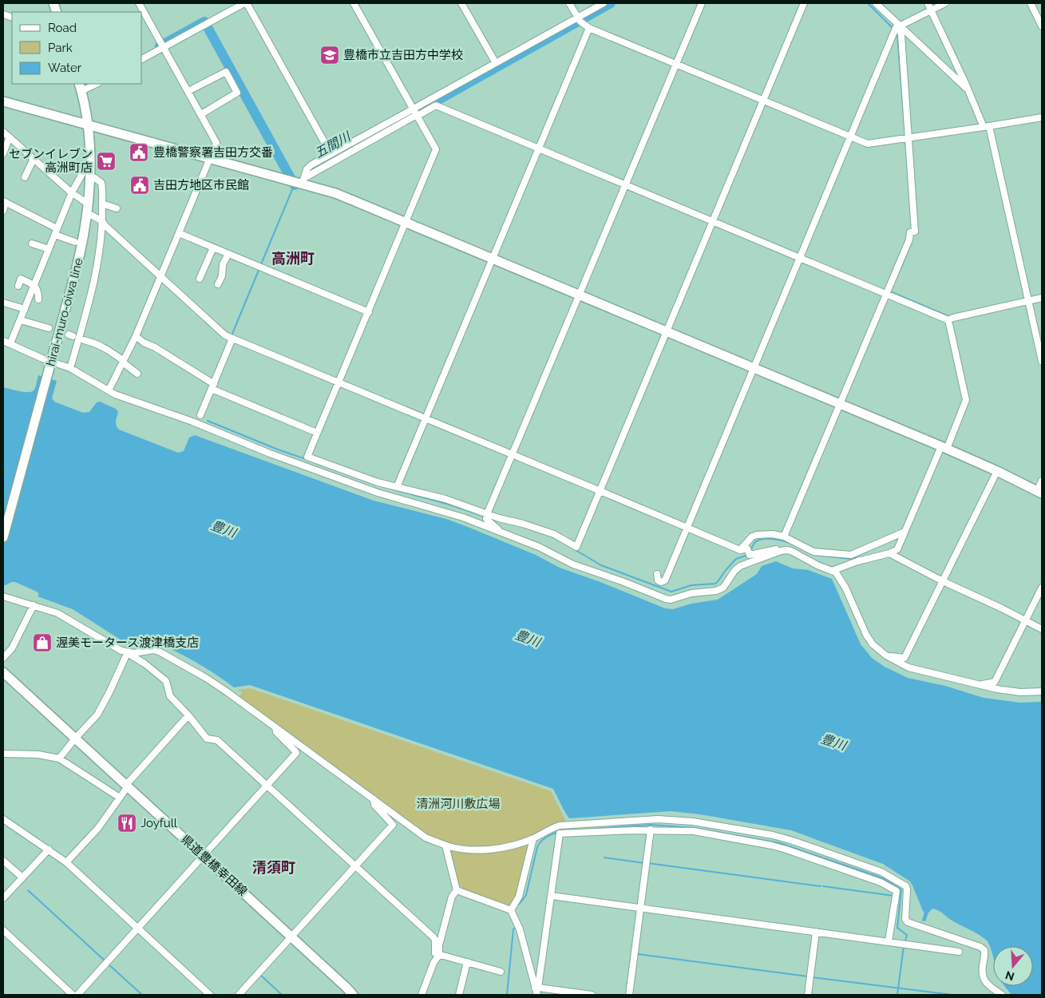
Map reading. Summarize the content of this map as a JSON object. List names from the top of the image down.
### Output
{
  "streets": {
    "street": ["hirai-muro-oiwa line", "県道豊橋幸田線"]
  },
  "districts": ["高洲町", "清須町"],
  "water": ["五間川", "豊川"],
  "parks": ["清洲河川敷広場"],
  "places": {
    "school or university": ["豊橋市立吉田方中学校"],
    "public building": ["豊橋警察署吉田方交番", "吉田方地区市民館"],
    "supermarket": ["セブンイレブン 高洲町店"],
    "shop": ["渥美モータース渡津橋支店"],
    "restaurant": ["Joyfull"]
  },
  "legend": ["Road", "Park", "Water"],
  "north": "bottom"
}
